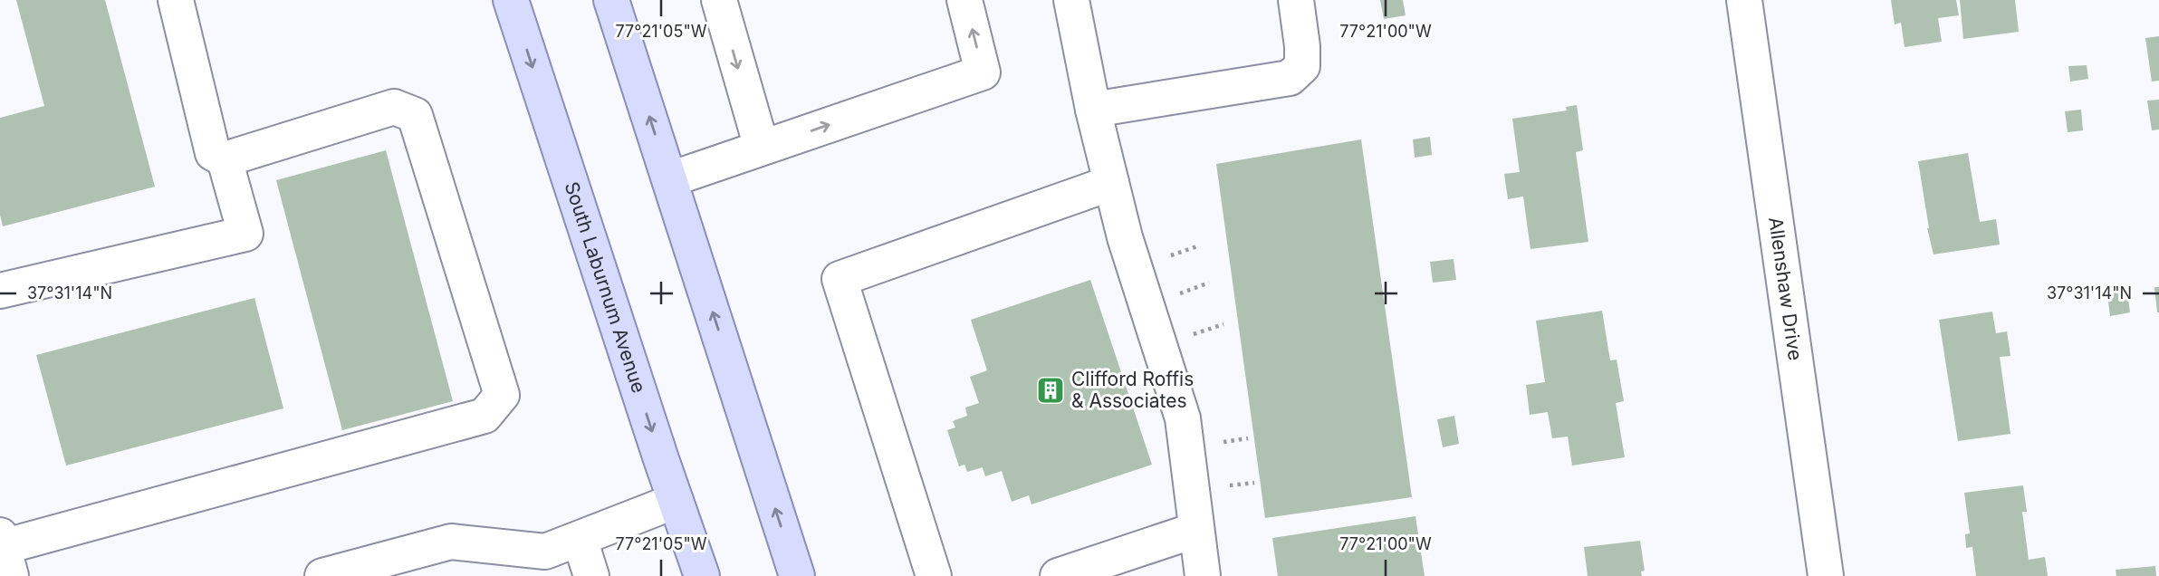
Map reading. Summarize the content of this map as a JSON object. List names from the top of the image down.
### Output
{
  "streets": {
    "main road": ["South Laburnum Avenue"],
    "street": ["Allenshaw Drive"]
  },
  "places": {
    "building": ["Clifford Roffis & Associates"]
  },
  "coordinates": ["77°21'05\"W", "77°21'00\"W", "37°31'14\"N"]
}
